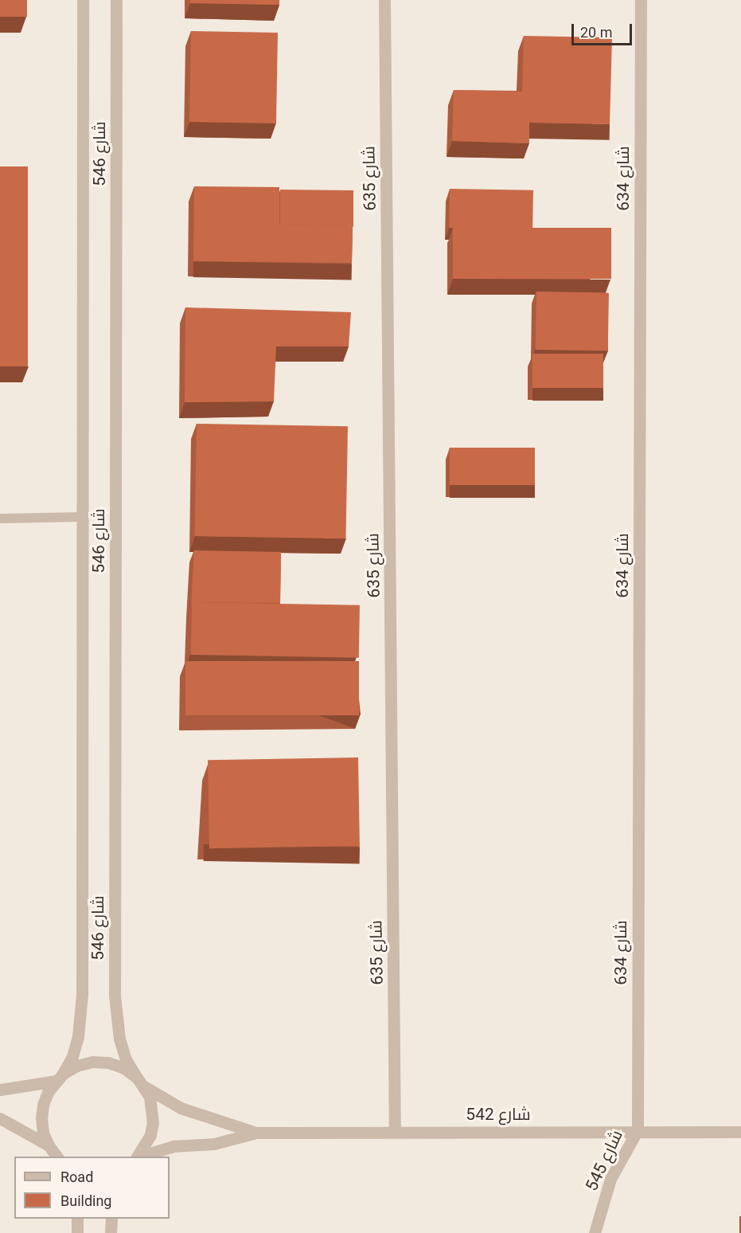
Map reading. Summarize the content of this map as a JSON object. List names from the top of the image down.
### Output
{
  "streets": {
    "street": [
      "شارع 546",
      "شارع 635",
      "شارع 634",
      "شارع 542",
      "شارع 545"
    ]
  },
  "crossings": [
    ["شارع 546", "شارع 542"],
    ["شارع 635", "شارع 542"],
    ["شارع 634", "شارع 542"],
    ["شارع 634", "شارع 545"],
    ["شارع 542", "شارع 545"]
  ],
  "legend": ["Road", "Building"],
  "scale_bar": "20 m"
}
